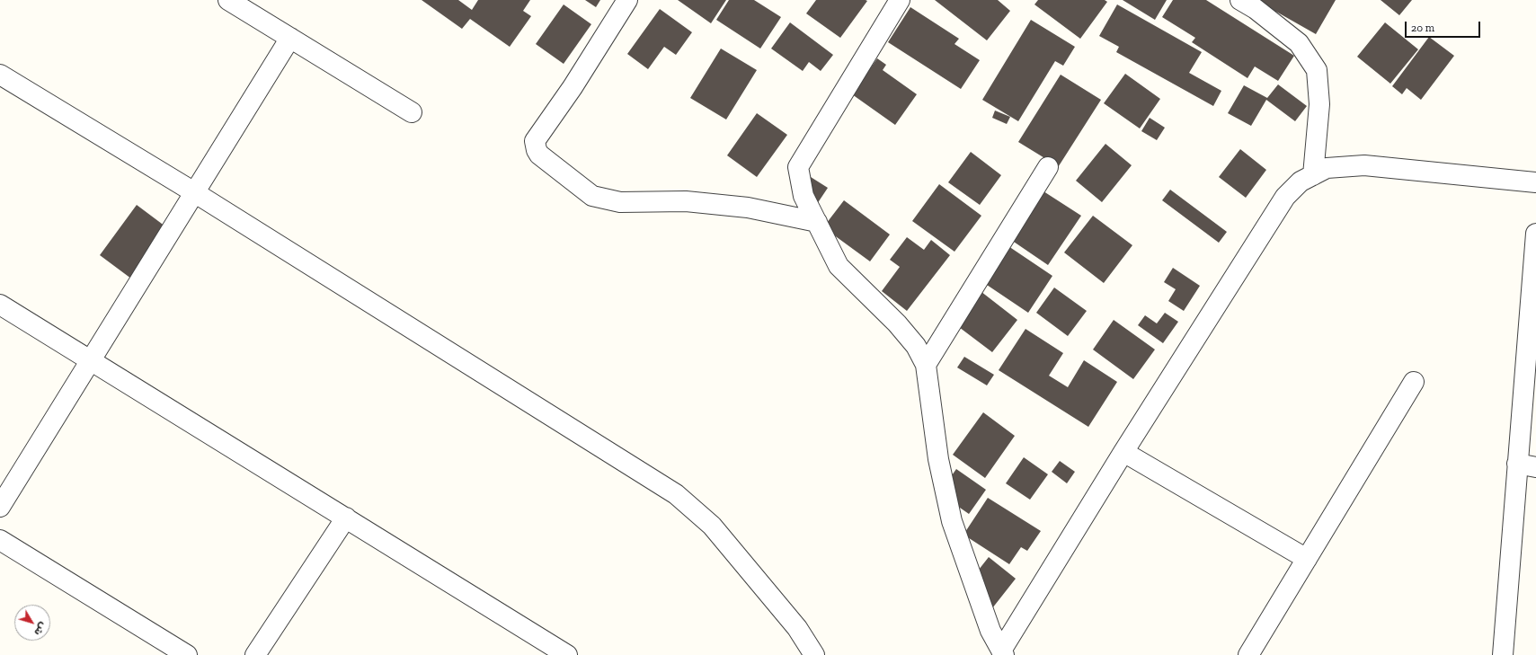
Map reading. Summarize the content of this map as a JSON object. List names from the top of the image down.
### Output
{
  "scale_bar": "20 m",
  "north": "bottom right"
}
